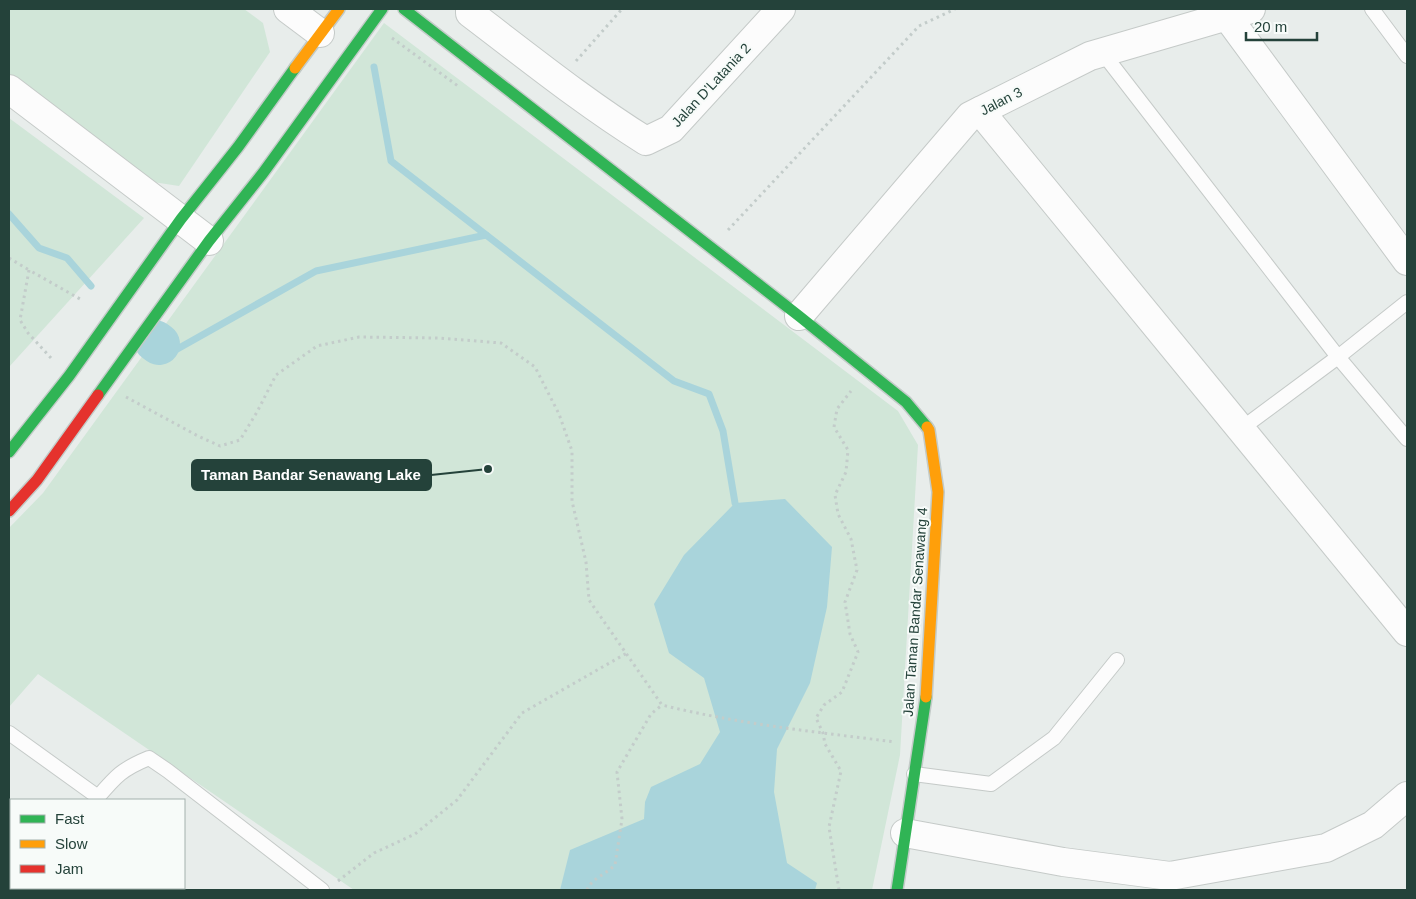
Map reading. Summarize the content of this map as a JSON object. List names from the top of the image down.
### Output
{
  "streets": {
    "street": ["Jalan D’Latania 2", "Jalan 3", "Jalan Taman Bandar Senawang 4"]
  },
  "crossings": [
    ["Jalan 3", "Jalan Taman Bandar Senawang 4"]
  ],
  "places": ["Taman Bandar Senawang Lake"],
  "legend": ["Fast", "Slow", "Jam"],
  "scale_bar": "20 m"
}
